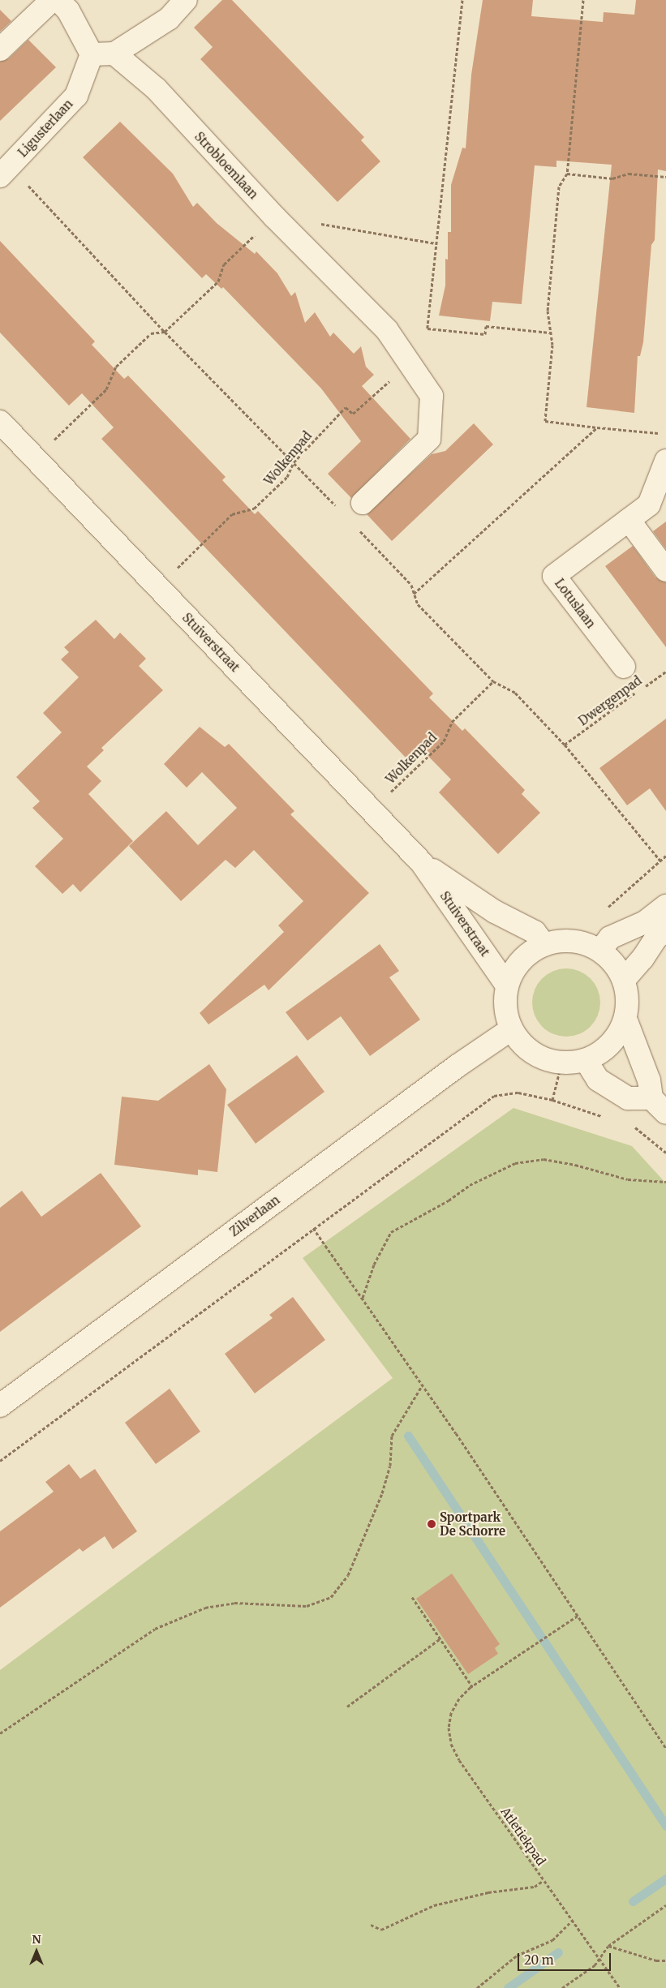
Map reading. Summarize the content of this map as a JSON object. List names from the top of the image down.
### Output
{
  "streets": {
    "street": [
      "Ligusterlaan",
      "Strobloemlaan",
      "Lotuslaan",
      "Stuiverstraat",
      "Zilverlaan"
    ],
    "path": ["Wolkenpad", "Dwergenpad", "Atletiekpad"]
  },
  "crossings": [
    ["Strobloemlaan", "Wolkenpad"],
    ["Wolkenpad", "Stuiverstraat"],
    ["Stuiverstraat", "Zilverlaan"]
  ],
  "places": ["Sportpark De Schorre"],
  "scale_bar": "20 m",
  "north": "top"
}
